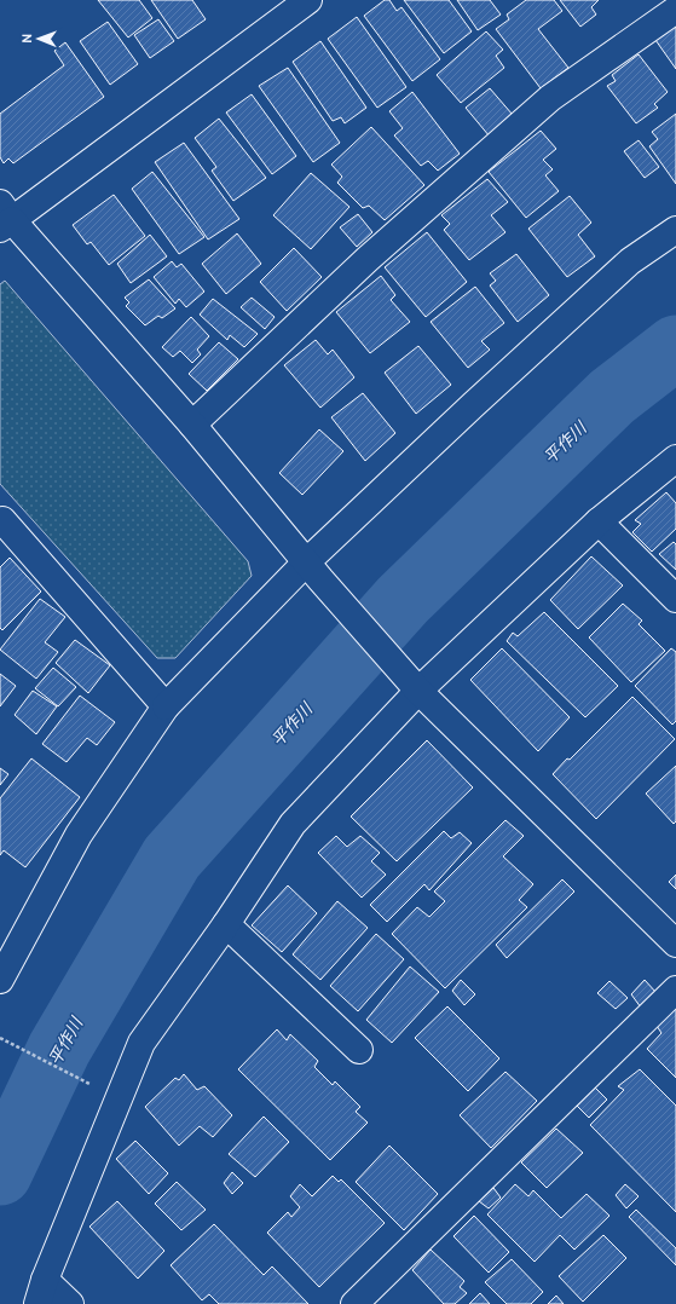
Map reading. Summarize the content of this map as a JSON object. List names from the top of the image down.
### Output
{
  "water": ["平作川"],
  "north": "left"
}
